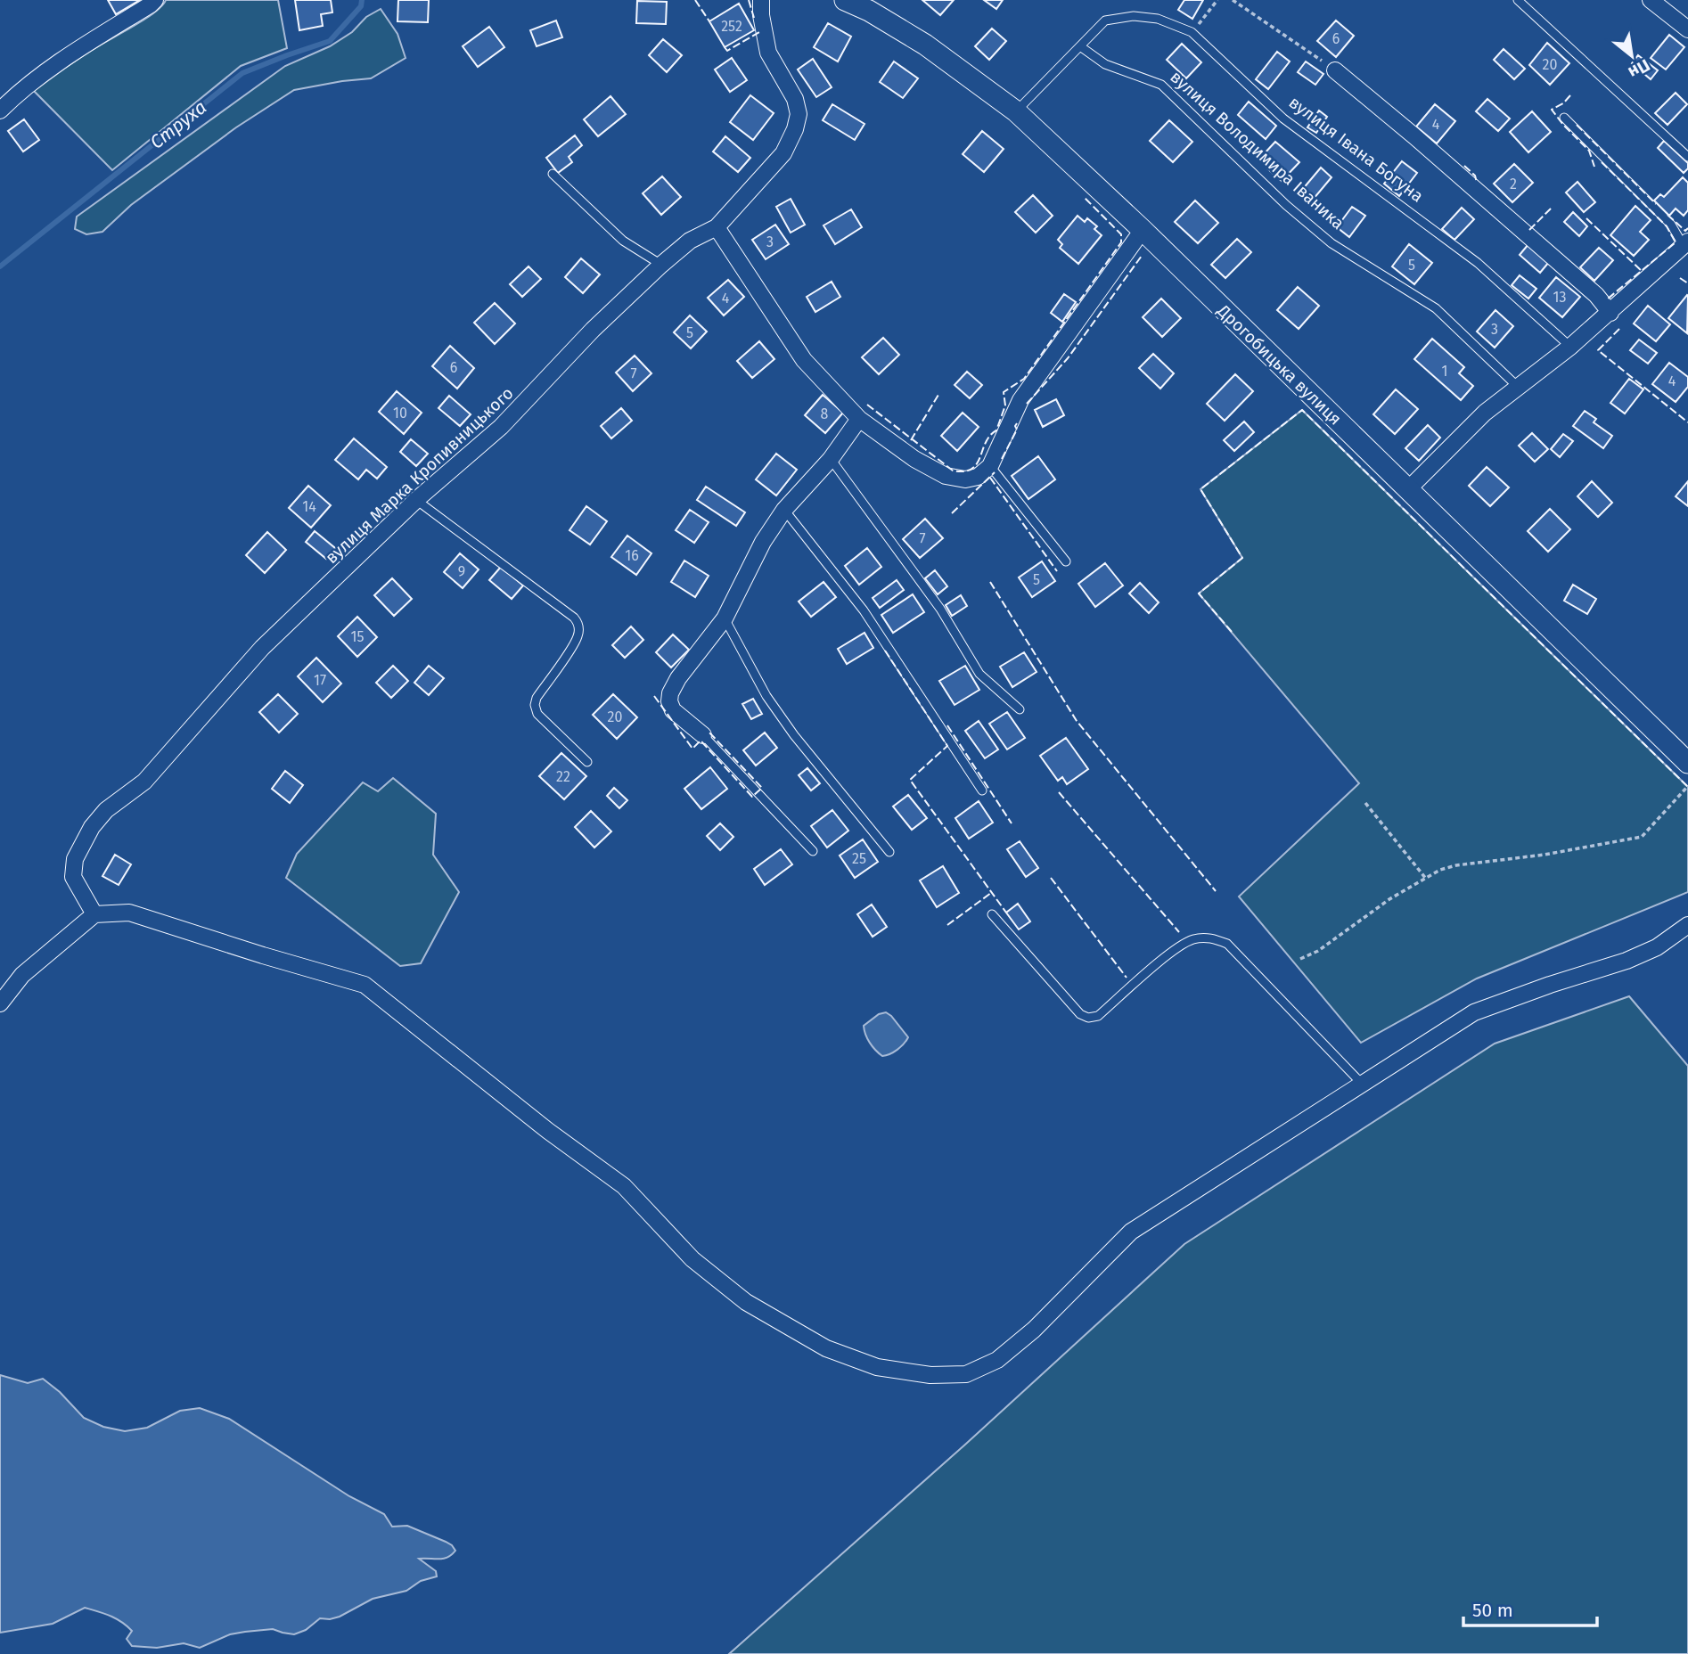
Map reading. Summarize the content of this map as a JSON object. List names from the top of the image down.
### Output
{
  "streets": {
    "street": ["Дрогобицька вулиця", "вулиця Марка Кропивницького"],
    "lane": ["вулиця Івана Богуна", "вулиця Володимира Іваника"]
  },
  "crossings": [
    ["вулиця Івана Богуна", "вулиця Володимира Іваника"]
  ],
  "water": ["Струха"],
  "house_numbers": [
    "252",
    "6",
    "20",
    "4",
    "2",
    "3",
    "5",
    "13",
    "4",
    "3",
    "5",
    "6",
    "1",
    "7",
    "4",
    "10",
    "8",
    "14",
    "7",
    "16",
    "9",
    "5",
    "15",
    "17",
    "20",
    "22",
    "25"
  ],
  "scale_bar": "50 m",
  "north": "bottom right"
}
